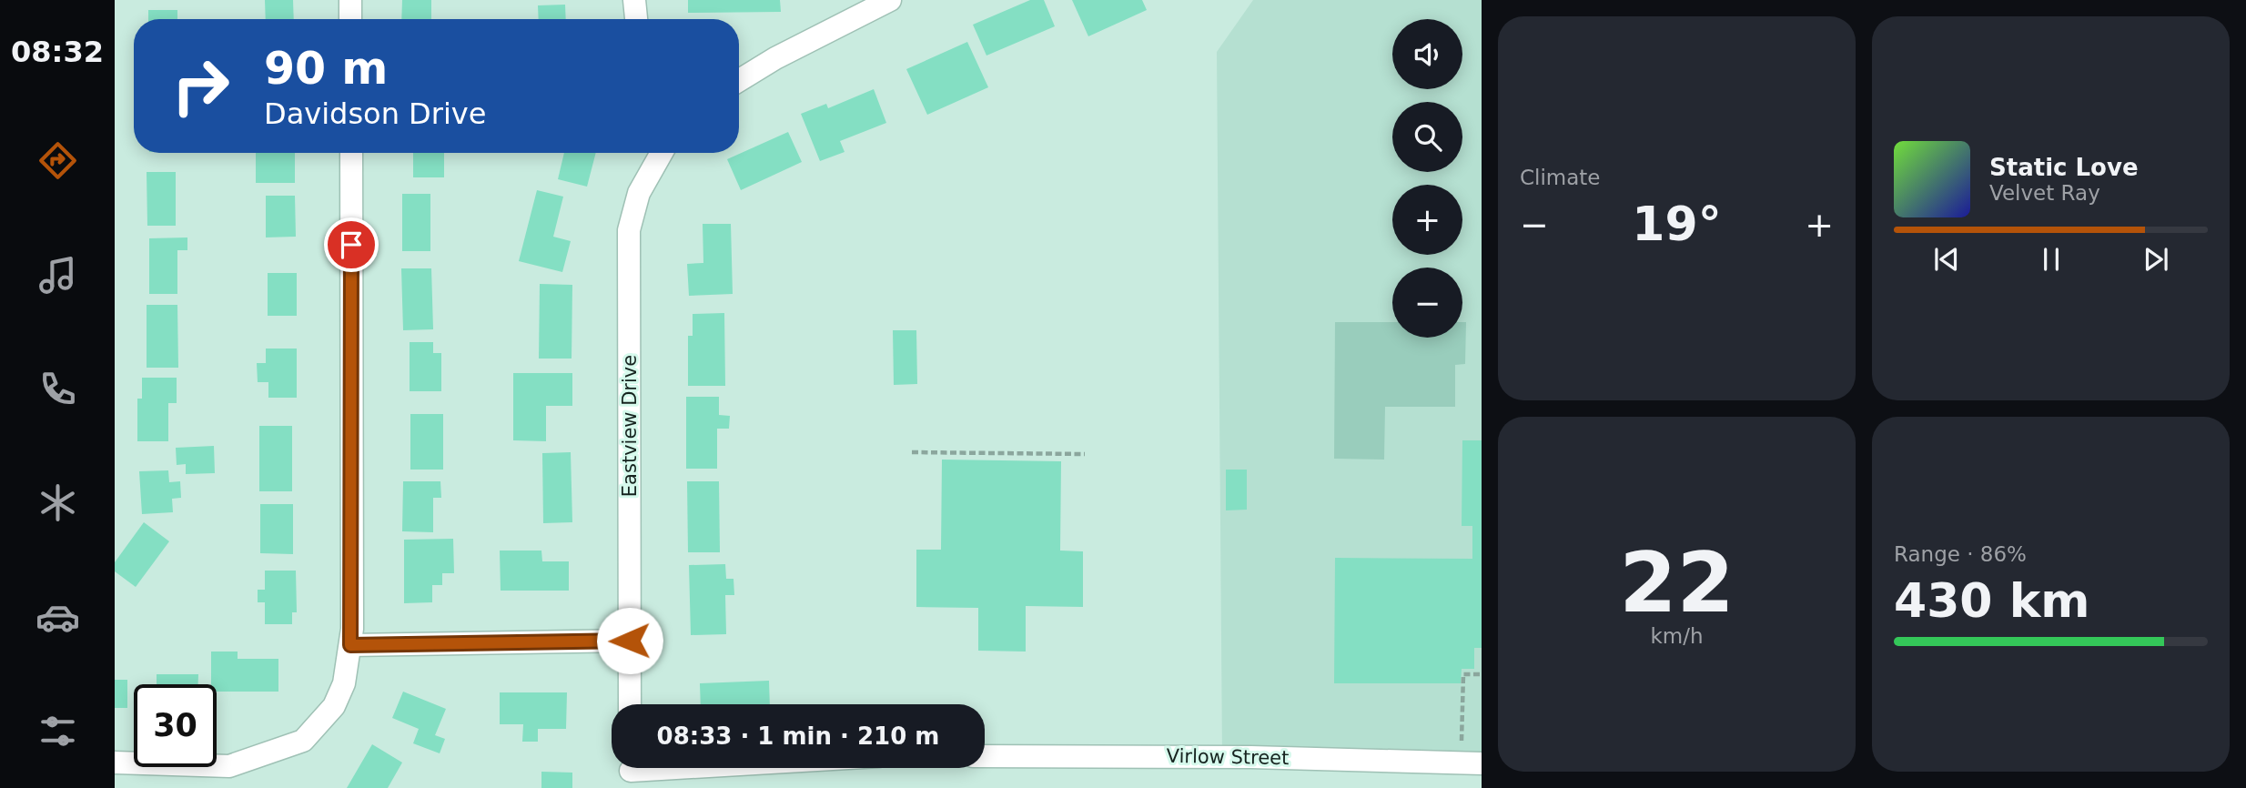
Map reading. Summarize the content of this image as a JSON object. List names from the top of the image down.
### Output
{
  "streets": {
    "street": ["Eastview Drive", "Virlow Street"]
  },
  "page": {
    "tabs": "08:32",
    "tile": [
      "Climate",
      ["22", "km/h"],
      ["Range · 86%", "430 km"]
    ],
    "map_buttons": ["+", "−"],
    "turn": ["90 m", "Davidson Drive"],
    "song": ["Static Love", "Velvet Ray"],
    "heat": ["−", "19°", "+"],
    "limit": "30",
    "trip": "08:33 · 1 min · 210 m"
  }
}
